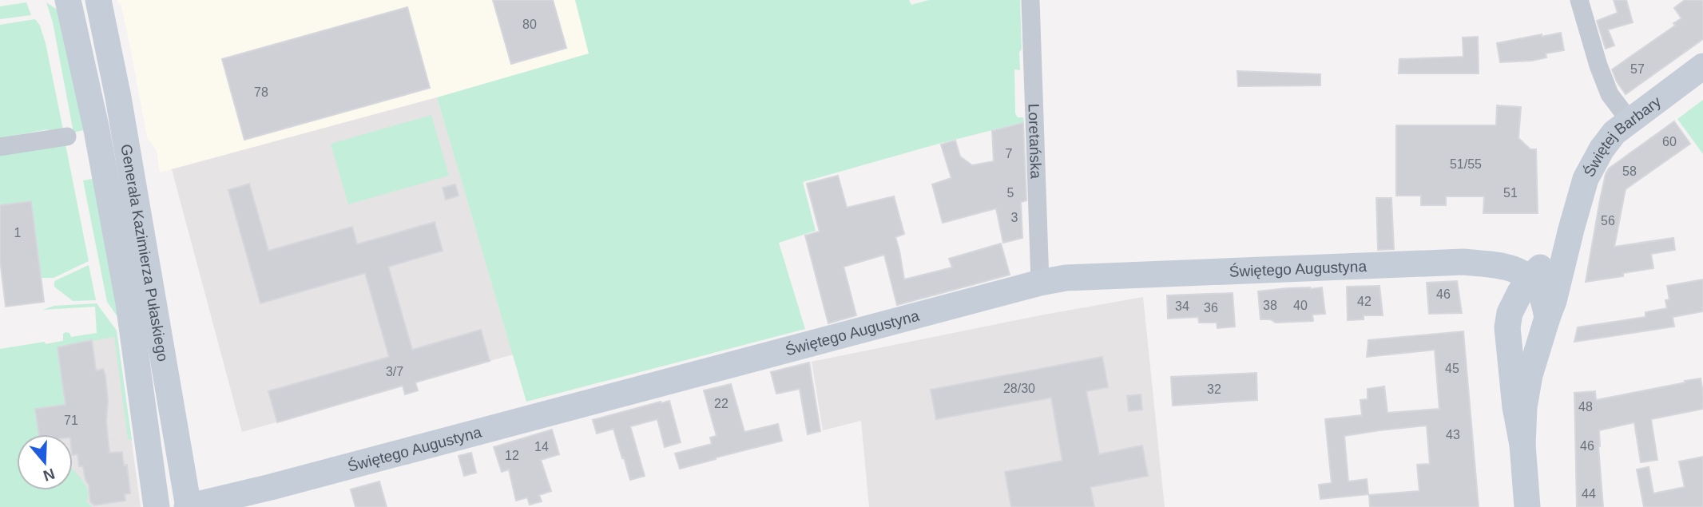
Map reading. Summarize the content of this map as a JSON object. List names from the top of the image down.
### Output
{
  "streets": {
    "street": [
      "Świętej Barbary",
      "Loretańska",
      "Generała Kazimierza Pułaskiego",
      "Świętego Augustyna"
    ]
  },
  "crossings": [
    ["Świętej Barbary", "Świętego Augustyna"],
    ["Loretańska", "Świętego Augustyna"],
    ["Generała Kazimierza Pułaskiego", "Świętego Augustyna"]
  ],
  "house_numbers": [
    "80",
    "57",
    "78",
    "60",
    "7",
    "51/55",
    "58",
    "5",
    "51",
    "3",
    "56",
    "1",
    "46",
    "42",
    "38",
    "40",
    "34",
    "36",
    "45",
    "3/7",
    "28/30",
    "32",
    "22",
    "48",
    "71",
    "43",
    "46",
    "14",
    "12",
    "44"
  ],
  "north": "bottom"
}
